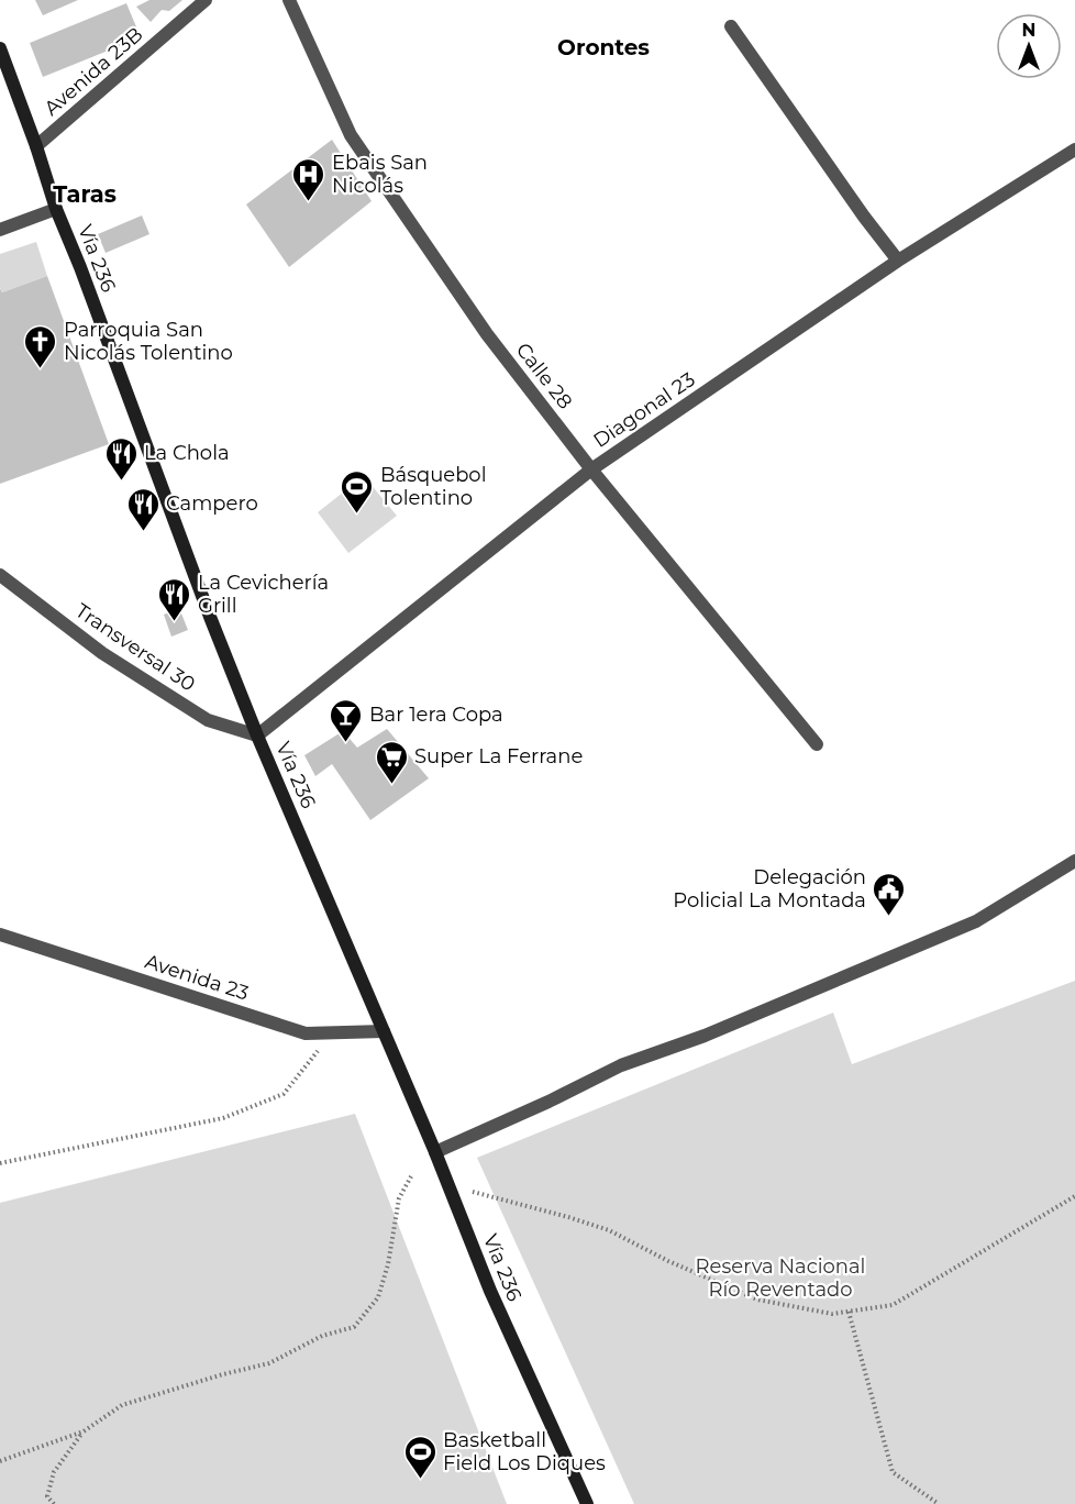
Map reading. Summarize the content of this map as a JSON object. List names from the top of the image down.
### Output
{
  "streets": {
    "main road": ["Vía 236"],
    "street": [
      "Avenida 23B",
      "Calle 28",
      "Diagonal 23",
      "Transversal 30",
      "Avenida 23"
    ]
  },
  "crossings": [
    ["Avenida 23B", "Vía 236"],
    ["Vía 236", "Diagonal 23"],
    ["Vía 236", "Transversal 30"],
    ["Vía 236", "Avenida 23"],
    ["Calle 28", "Diagonal 23"],
    ["Diagonal 23", "Transversal 30"]
  ],
  "districts": ["Orontes", "Taras"],
  "parks": ["Reserva Nacional Río Reventado"],
  "places": {
    "hospital": ["Ebais San Nicolás"],
    "church": ["Parroquia San Nicolás Tolentino"],
    "restaurant": ["La Chola", "Campero", "La Cevichería Grill"],
    "sports": ["Básquebol Tolentino", "Basketball Field Los Diques"],
    "bar": ["Bar 1era Copa"],
    "supermarket": ["Super La Ferrane"],
    "public building": ["Delegación Policial La Montada"]
  },
  "north": "top"
}
